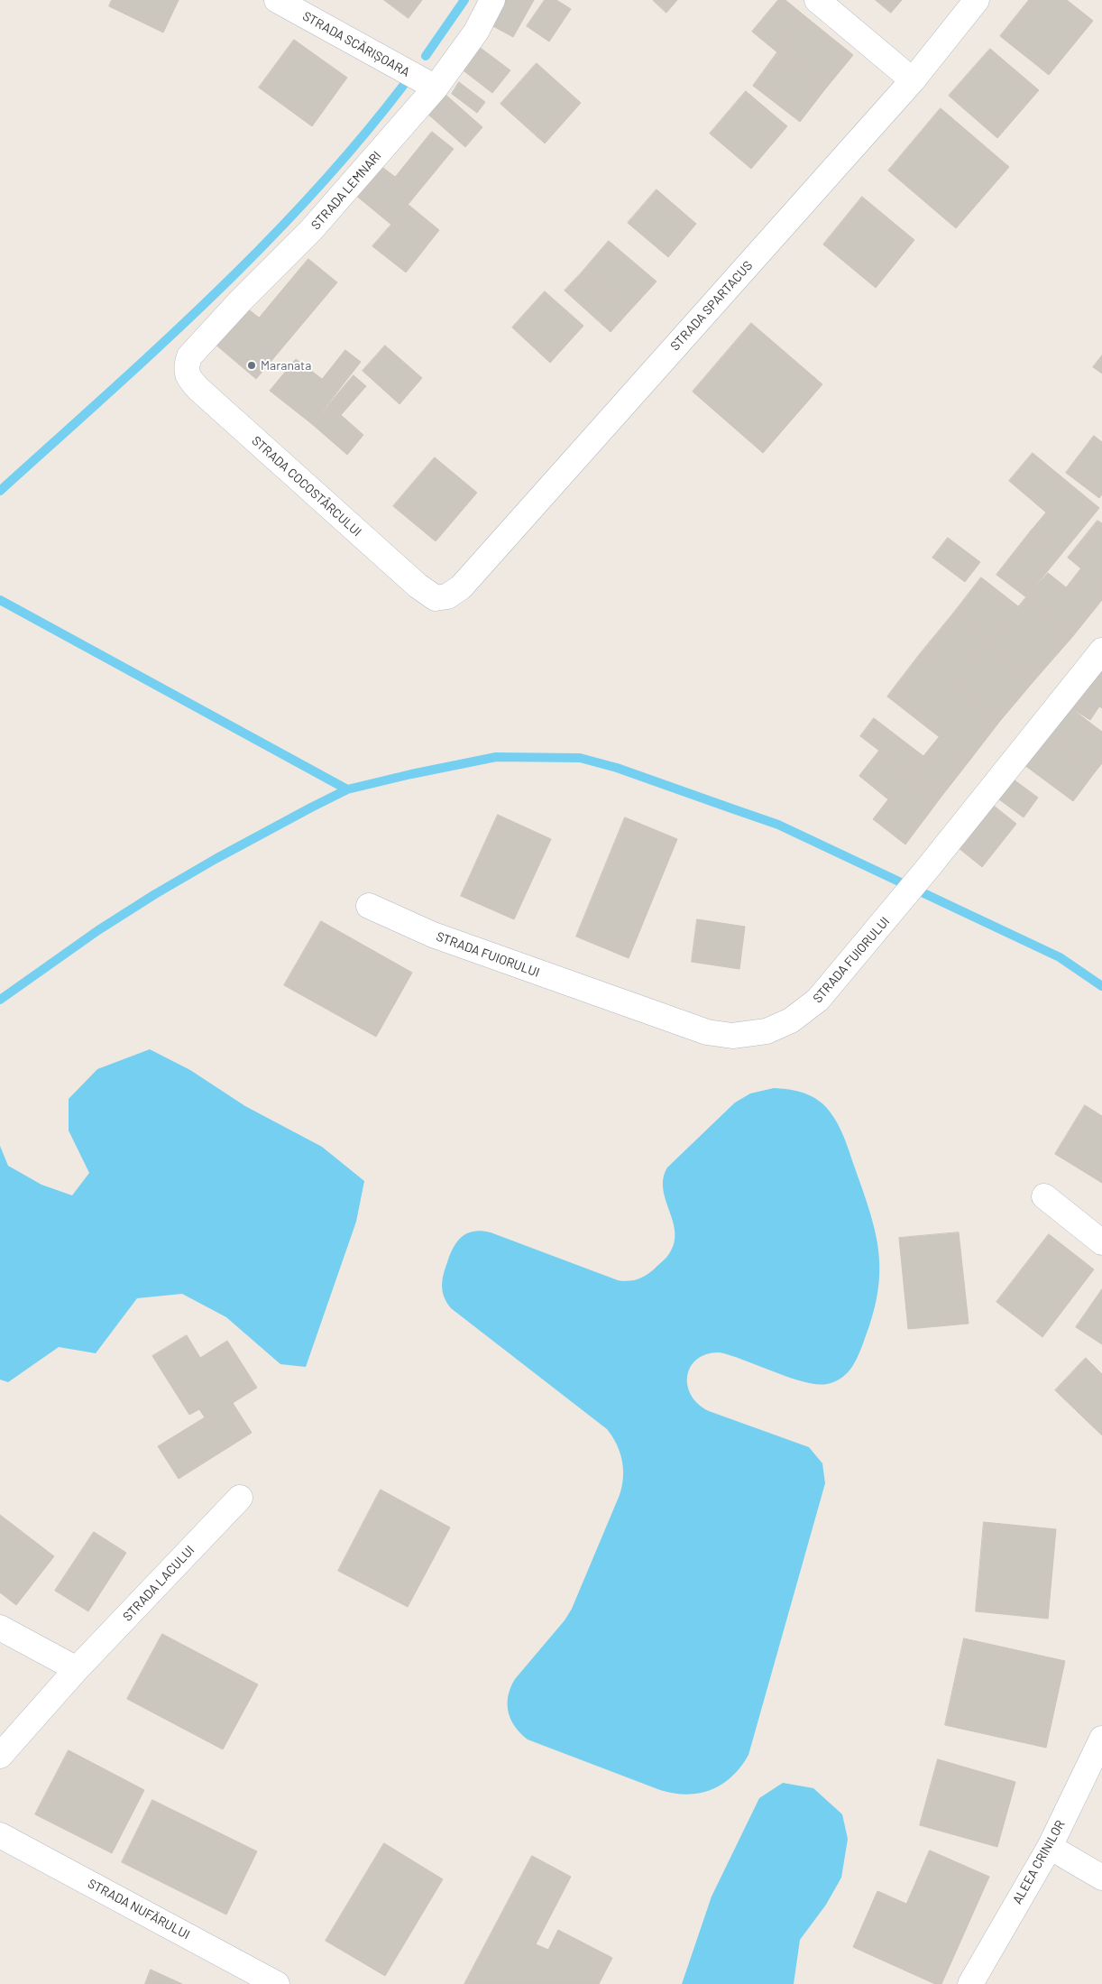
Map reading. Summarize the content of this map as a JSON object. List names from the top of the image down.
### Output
{
  "streets": {
    "street": [
      "STRADA SCĂRIȘOARA",
      "STRADA LEMNARI",
      "STRADA SPARTACUS",
      "STRADA COCOSTÂRCULUI",
      "STRADA FUIORULUI",
      "STRADA LACULUI",
      "ALEEA CRINILOR",
      "STRADA NUFĂRULUI"
    ]
  },
  "crossings": [
    ["STRADA SCĂRIȘOARA", "STRADA LEMNARI"],
    ["STRADA LEMNARI", "STRADA COCOSTÂRCULUI"],
    ["STRADA SPARTACUS", "STRADA COCOSTÂRCULUI"]
  ],
  "places": ["Maranata"]
}
